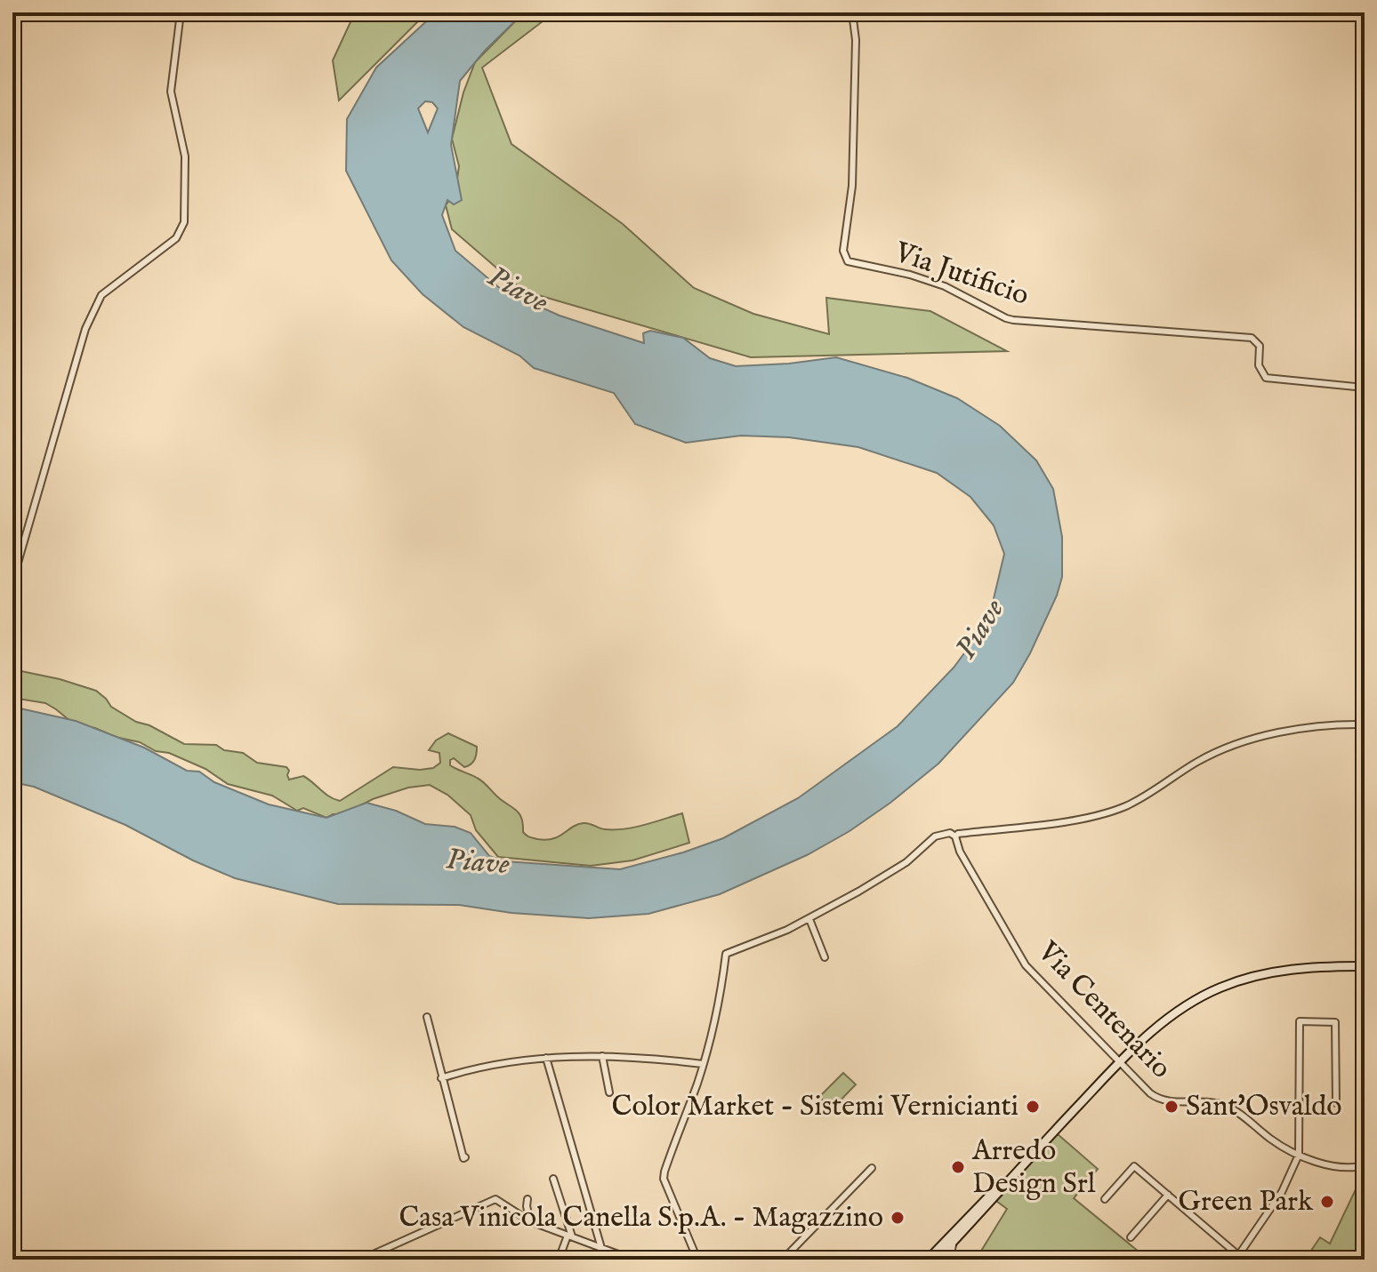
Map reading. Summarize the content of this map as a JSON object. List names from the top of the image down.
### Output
{
  "streets": {
    "street": ["Via Jutificio", "Via Centenario"]
  },
  "water": ["Piave"],
  "places": [
    "Color Market - Sistemi Vernicianti",
    "Sant'Osvaldo",
    "Arredo Design Srl",
    "Green Park",
    "Casa Vinicola Canella S.p.A. - Magazzino"
  ]
}
